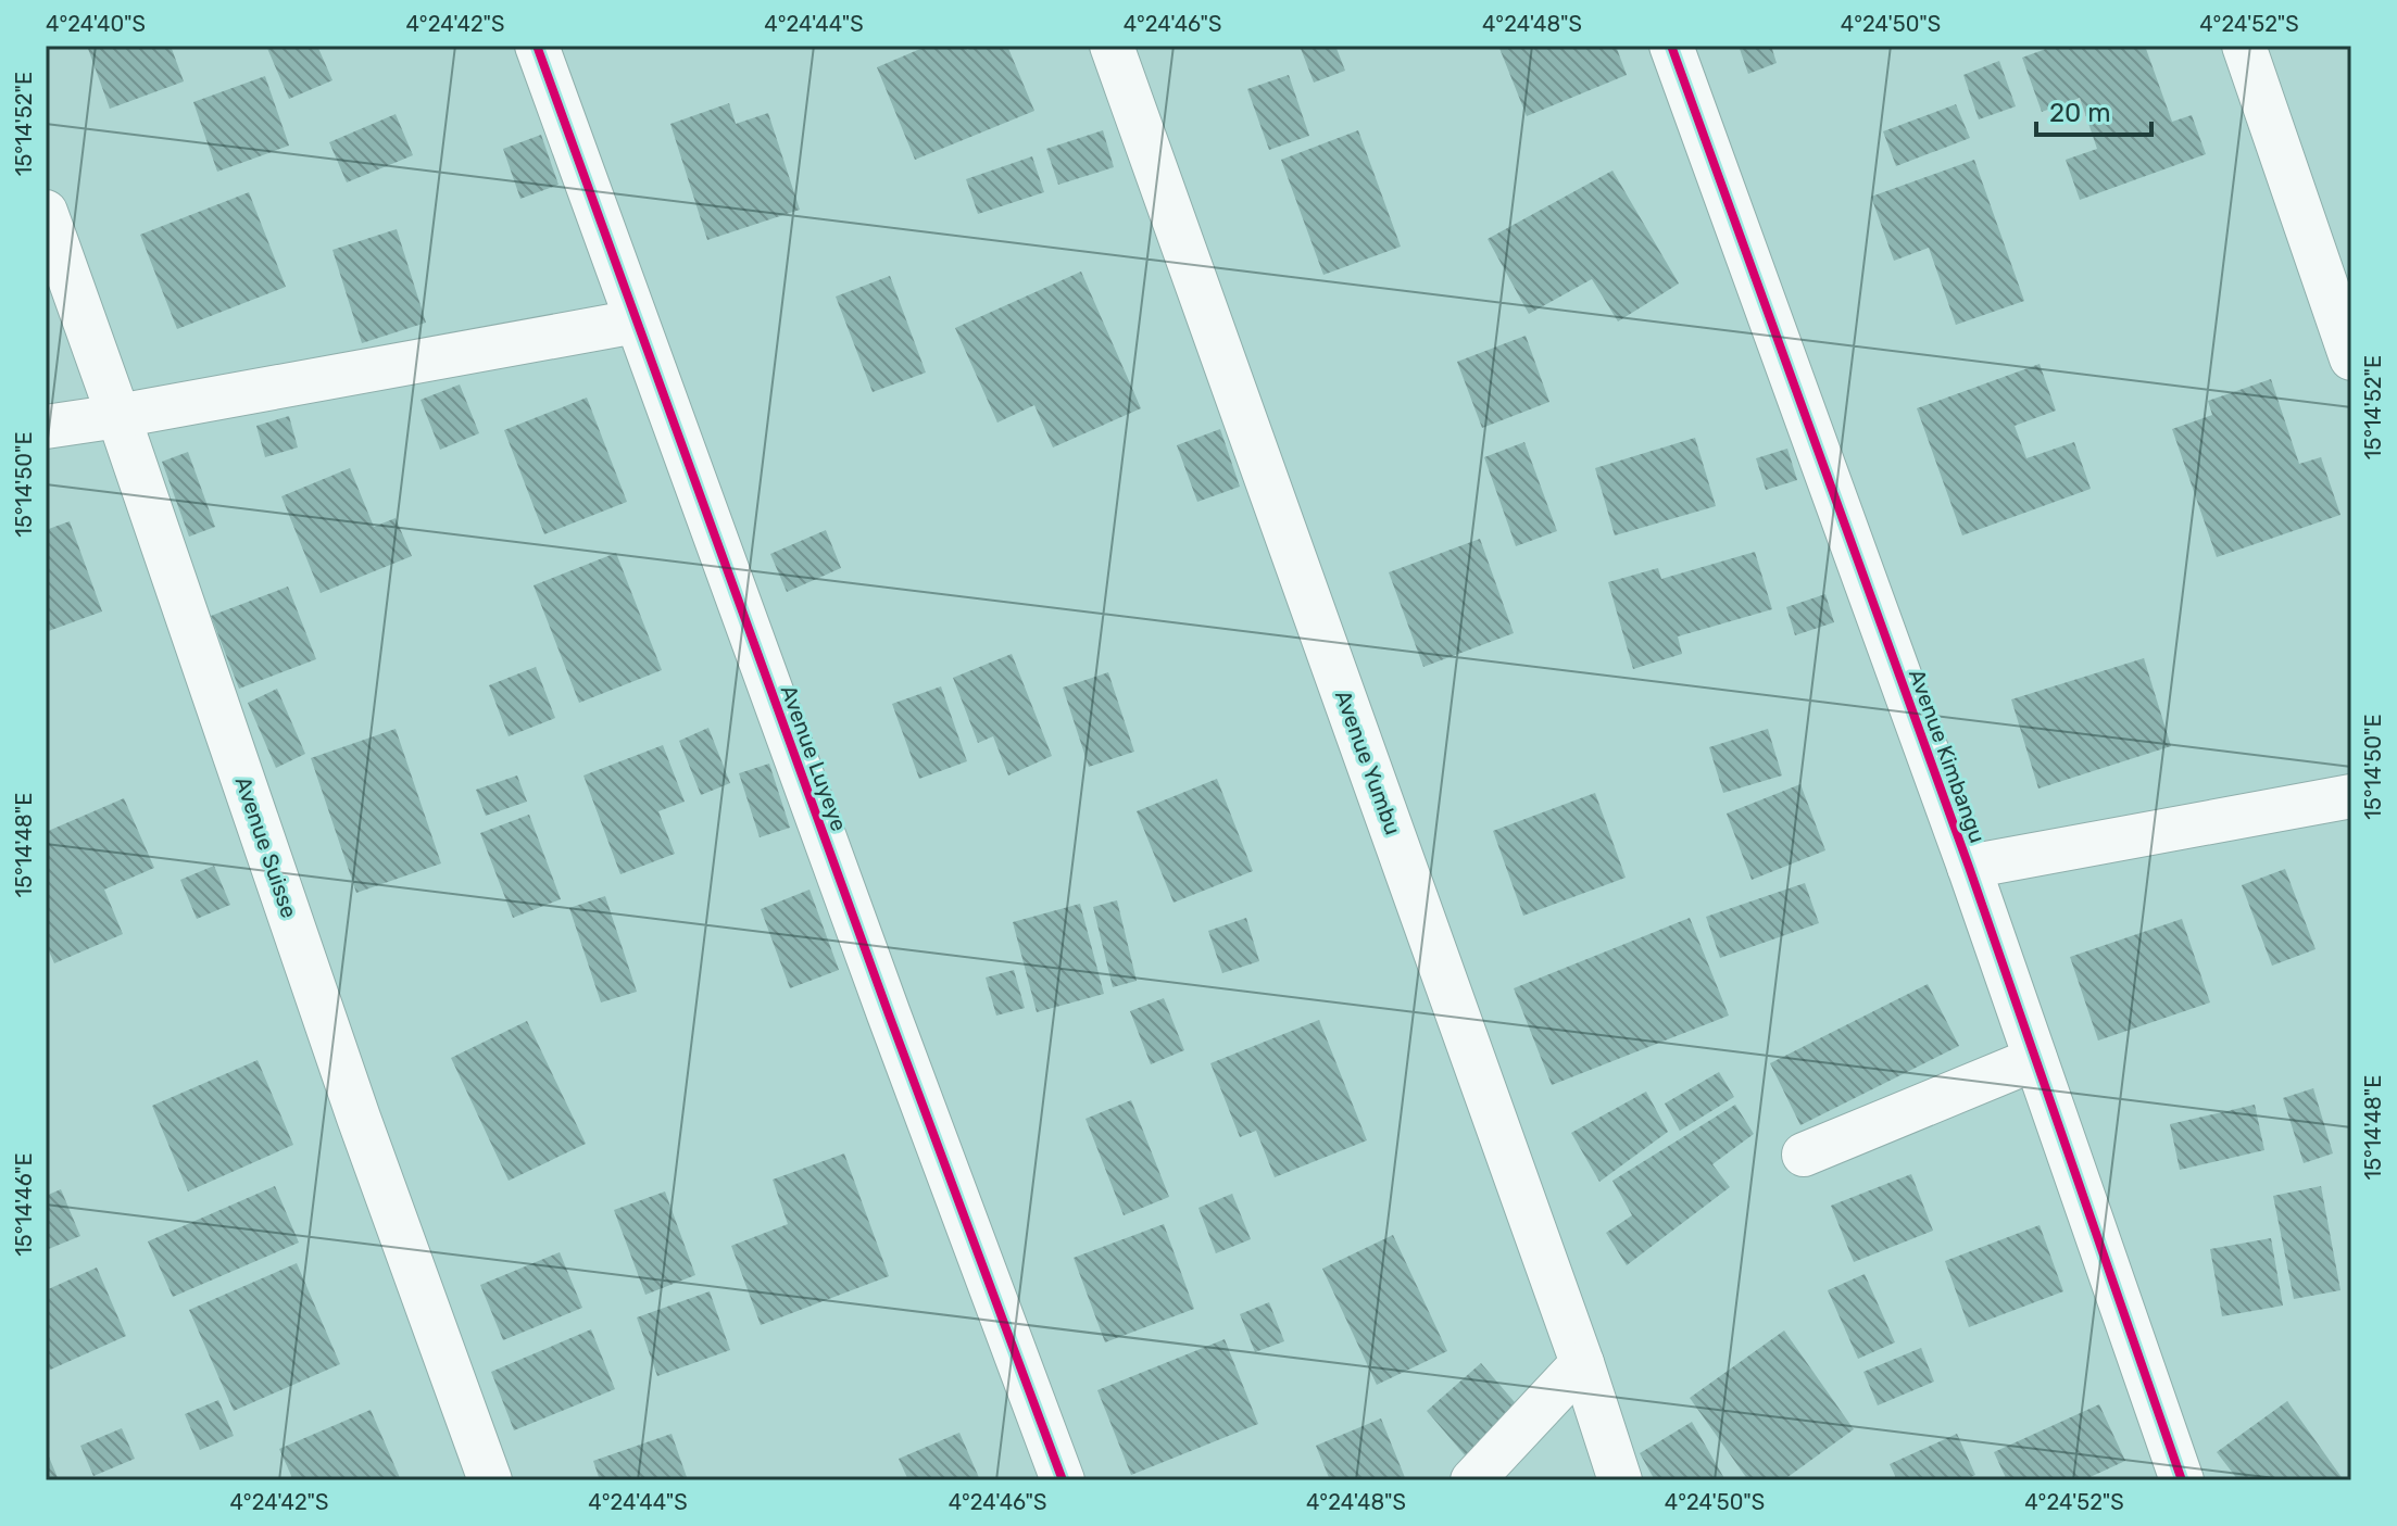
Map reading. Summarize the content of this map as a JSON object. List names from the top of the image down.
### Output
{
  "streets": {
    "street": [
      "Avenue Kimbangu",
      "Avenue Luyeye",
      "Avenue Yumbu",
      "Avenue Suisse"
    ]
  },
  "scale_bar": "20 m",
  "coordinates": [
    "4°24'40\"S",
    "4°24'42\"S",
    "4°24'44\"S",
    "4°24'46\"S",
    "4°24'48\"S",
    "4°24'50\"S",
    "4°24'52\"S",
    "15°14'52\"E",
    "15°14'50\"E",
    "15°14'48\"E",
    "15°14'46\"E"
  ]
}
